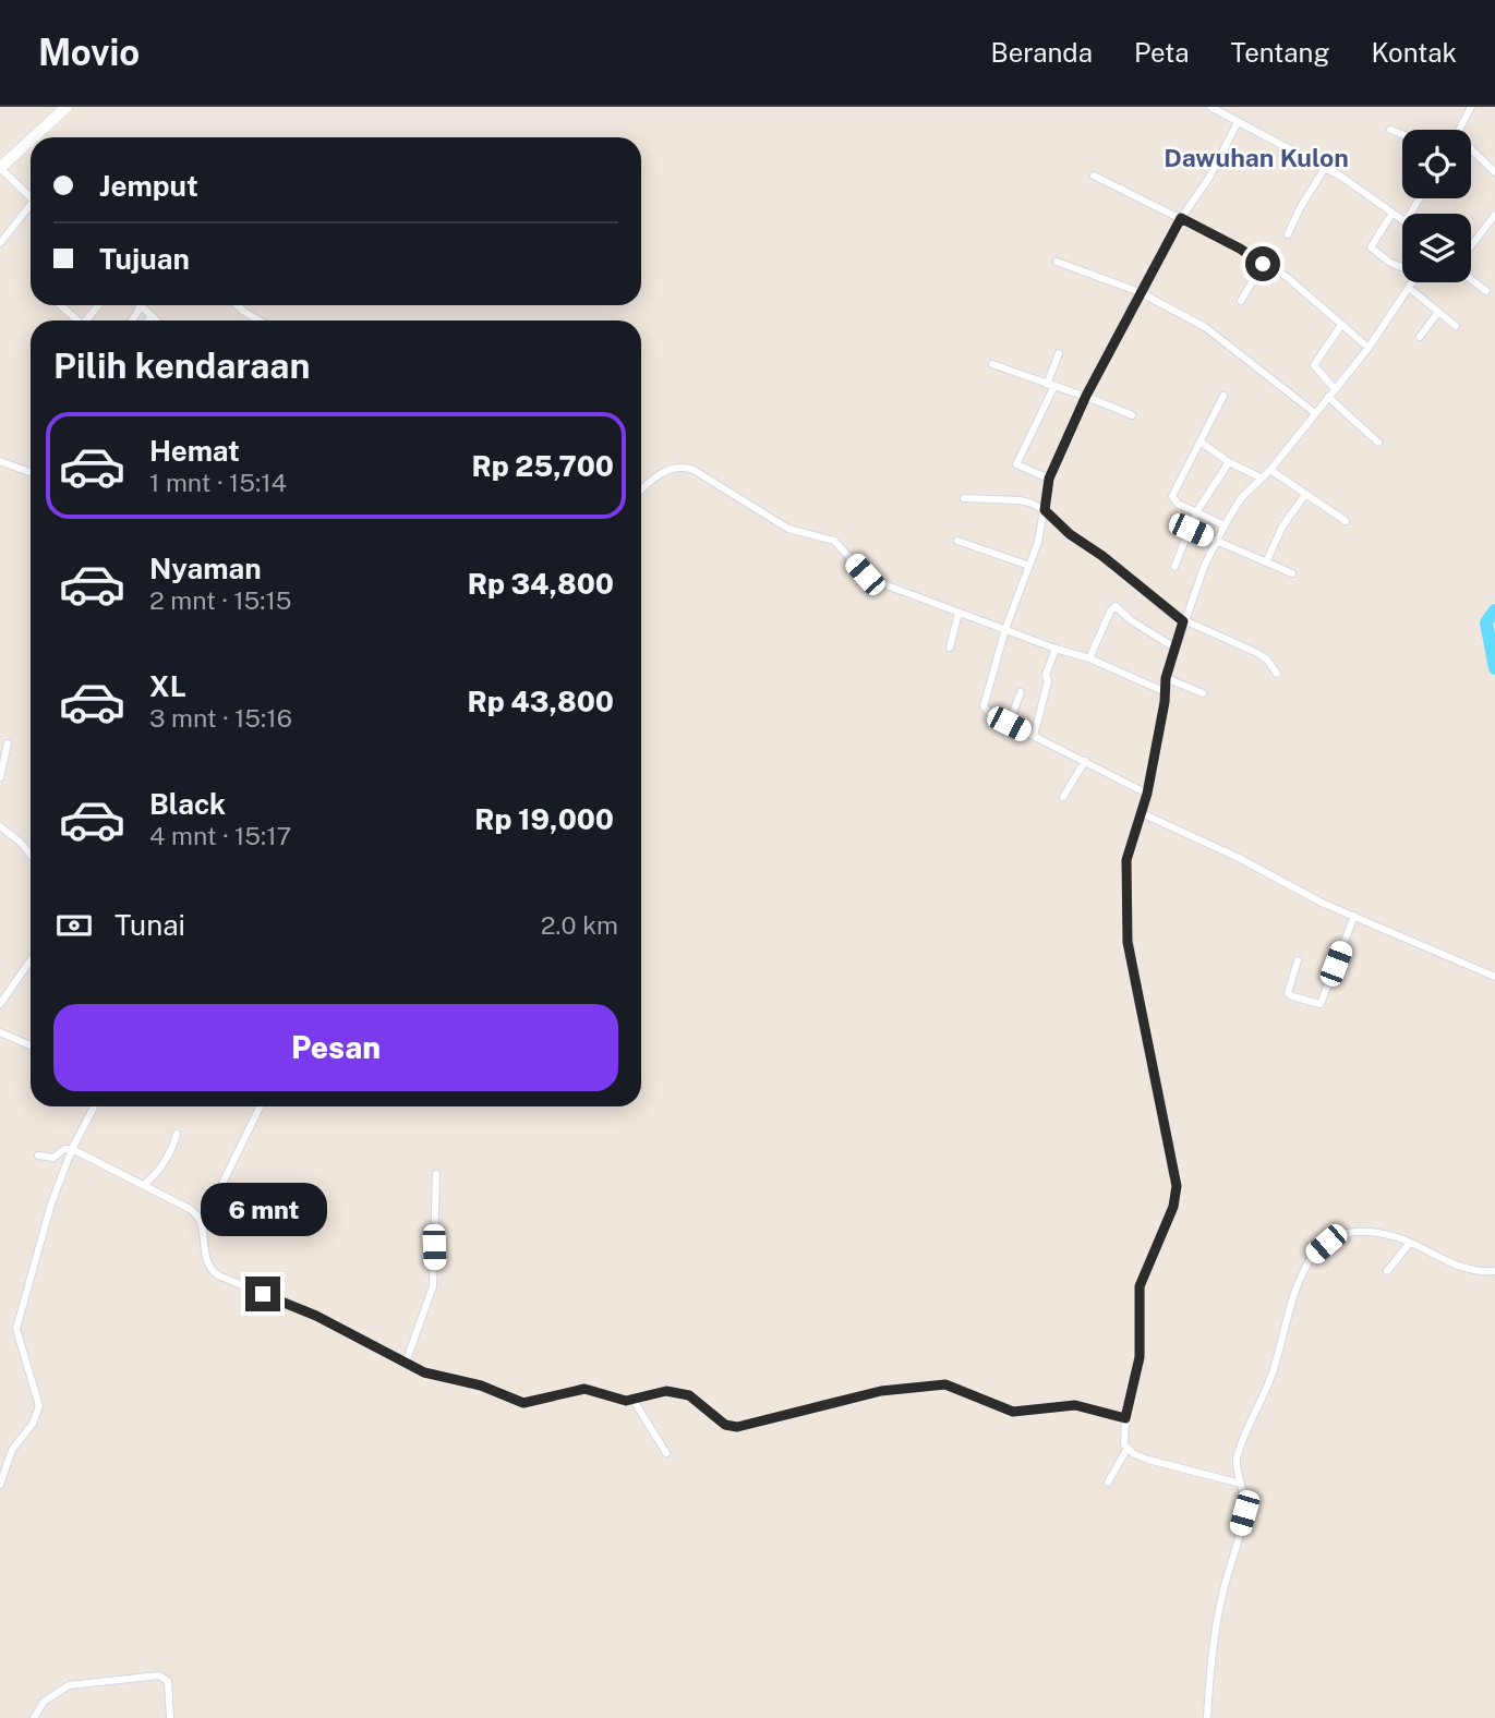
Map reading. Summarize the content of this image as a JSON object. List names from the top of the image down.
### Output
{
  "districts": ["Dawuhan Kulon"],
  "page": {
    "header": "Movio",
    "nav": [
      "Beranda",
      "Peta",
      "Tentang",
      "Kontak"
    ],
    "banner": ["Jemput", "Tujuan"],
    "heading": "Pilih kendaraan",
    "list": [
      {
        "name": "Hemat",
        "note": "1 mnt · 15:14",
        "value": "Rp 25,700"
      },
      {
        "name": "Nyaman",
        "note": "2 mnt · 15:15",
        "value": "Rp 34,800"
      },
      {
        "name": "XL",
        "note": "3 mnt · 15:16",
        "value": "Rp 43,800"
      },
      {
        "name": "Black",
        "note": "4 mnt · 15:17",
        "value": "Rp 19,000"
      }
    ],
    "pay": ["Tunai", "2.0 km"],
    "buttons": "Pesan",
    "bubble": "6 mnt"
  }
}
